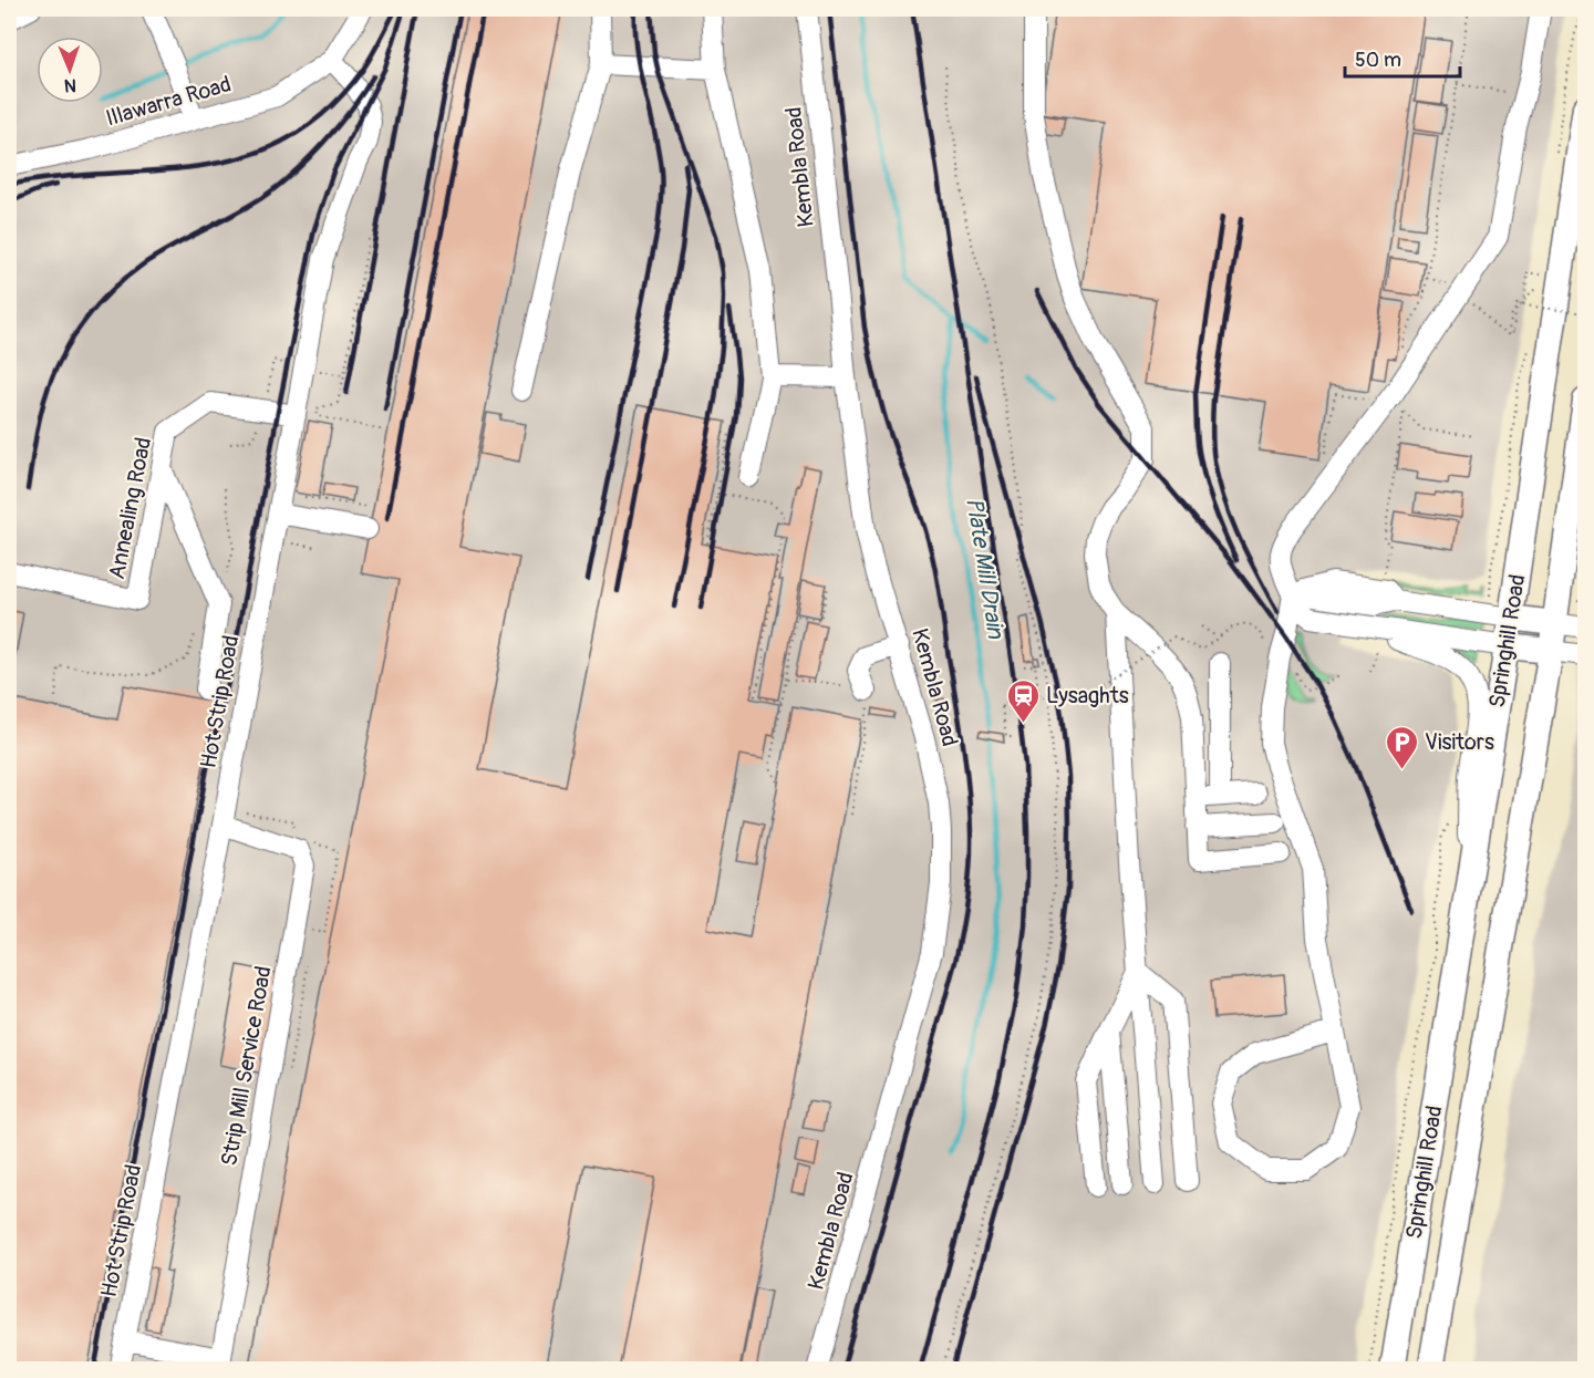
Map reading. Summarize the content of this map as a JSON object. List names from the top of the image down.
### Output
{
  "streets": {
    "main road": ["Springhill Road"],
    "street": [
      "Illawarra Road",
      "Kembla Road",
      "Annealing Road",
      "Hot Strip Road",
      "Strip Mill Service Road"
    ]
  },
  "crossings": [
    ["Illawarra Road", "Hot Strip Road"],
    ["Annealing Road", "Hot Strip Road"],
    ["Hot Strip Road", "Strip Mill Service Road"]
  ],
  "water": ["Plate Mill Drain"],
  "places": {
    "station": ["Lysaghts"],
    "parking": ["Visitors"]
  },
  "scale_bar": "50 m",
  "north": "bottom"
}
